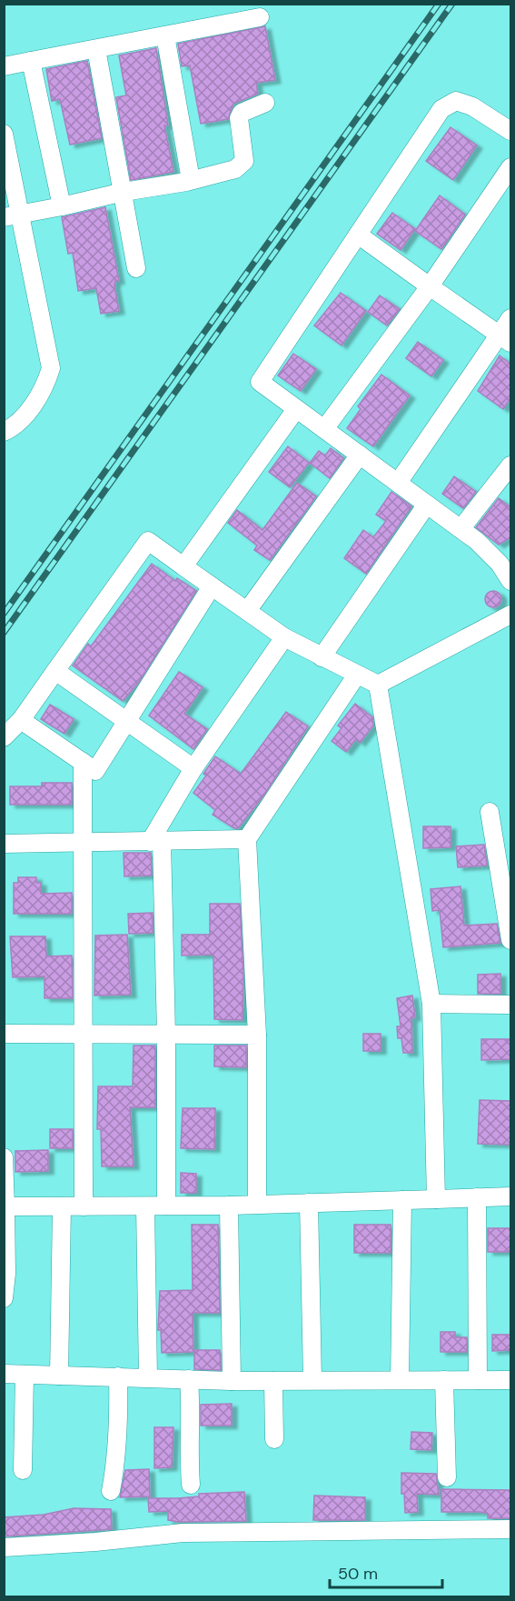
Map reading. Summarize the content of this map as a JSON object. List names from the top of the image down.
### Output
{
  "scale_bar": "50 m"
}
